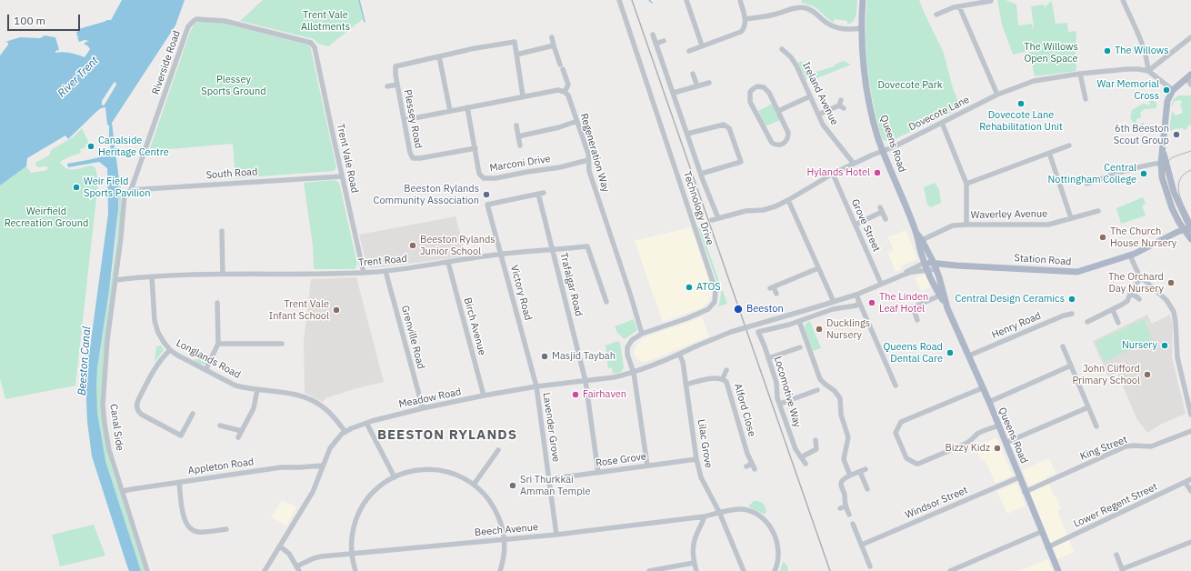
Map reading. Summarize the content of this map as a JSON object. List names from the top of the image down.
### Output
{
  "streets": {
    "main road": ["Queens Road", "Station Road"],
    "street": [
      "Riverside Road",
      "Ireland Avenue",
      "Dovecote Lane",
      "Plessey Road",
      "Regeneration Way",
      "Trent Vale Road",
      "Marconi Drive",
      "South Road",
      "Technology Drive",
      "Waverley Avenue",
      "Grove Street",
      "Trent Road",
      "Trafalgar Road",
      "Victory Road",
      "Henry Road",
      "Birch Avenue",
      "Grenville Road",
      "Longlands Road",
      "Locomotive Way",
      "Meadow Road",
      "Alford Close",
      "Canal Side",
      "Lavender Grove",
      "Lilac Grove",
      "King Street",
      "Rose Grove",
      "Appleton Road",
      "Windsor Street",
      "Lower Regent Street",
      "Beech Avenue"
    ]
  },
  "crossings": [
    ["Riverside Road", "Trent Vale Road"],
    ["Riverside Road", "South Road"],
    ["Riverside Road", "Canal Side"],
    ["Ireland Avenue", "Dovecote Lane"],
    ["Dovecote Lane", "Queens Road"],
    ["Dovecote Lane", "Grove Street"],
    ["Plessey Road", "Marconi Drive"],
    ["Queens Road", "Waverley Avenue"],
    ["Queens Road", "Station Road"],
    ["Queens Road", "Henry Road"],
    ["Queens Road", "King Street"],
    ["Queens Road", "Windsor Street"],
    ["Queens Road", "Lower Regent Street"],
    ["Regeneration Way", "Marconi Drive"],
    ["Regeneration Way", "Technology Drive"],
    ["Trent Vale Road", "South Road"],
    ["Trent Vale Road", "Trent Road"],
    ["South Road", "Canal Side"],
    ["Technology Drive", "Meadow Road"],
    ["Grove Street", "Station Road"],
    ["Station Road", "Meadow Road"],
    ["Station Road", "Lilac Grove"],
    ["Trent Road", "Trafalgar Road"],
    ["Trent Road", "Victory Road"],
    ["Trent Road", "Birch Avenue"],
    ["Trent Road", "Grenville Road"],
    ["Trent Road", "Longlands Road"],
    ["Trent Road", "Canal Side"],
    ["Trafalgar Road", "Victory Road"],
    ["Trafalgar Road", "Meadow Road"],
    ["Trafalgar Road", "Rose Grove"],
    ["Victory Road", "Meadow Road"],
    ["Victory Road", "Lavender Grove"],
    ["Birch Avenue", "Meadow Road"],
    ["Grenville Road", "Meadow Road"],
    ["Longlands Road", "Meadow Road"],
    ["Meadow Road", "Lavender Grove"],
    ["Meadow Road", "Lilac Grove"],
    ["Meadow Road", "Appleton Road"],
    ["Alford Close", "Lilac Grove"],
    ["Canal Side", "Appleton Road"],
    ["Lavender Grove", "Rose Grove"],
    ["Lavender Grove", "Beech Avenue"],
    ["Lilac Grove", "Rose Grove"],
    ["Lilac Grove", "Beech Avenue"]
  ],
  "districts": ["BEESTON RYLANDS"],
  "water": ["River Trent", "Beeston Canal"],
  "parks": [
    "Trent Vale Allotments",
    "The Willows Open Space",
    "Plessey Sports Ground",
    "Dovecote Park",
    "Weirfield Recreation Ground"
  ],
  "places": [
    "The Willows",
    "War Memorial Cross",
    "Dovecote Lane Rehabilitation Unit",
    "6th Beeston Scout Group",
    "Canalside Heritage Centre",
    "Hylands Hotel",
    "Central Nottingham College",
    "Weir Field Sports Pavilion",
    "Beeston Rylands Community Association",
    "The Church House Nursery",
    "Beeston Rylands Junior School",
    "The Orchard Day Nursery",
    "ATOS",
    "Central Design Ceramics",
    "The Linden Leaf Hotel",
    "Beeston",
    "Trent Vale Infant School",
    "Ducklings Nursery",
    "Nursery",
    "Queens Road Dental Care",
    "Masjid Taybah",
    "John Clifford Primary School",
    "Fairhaven",
    "Bizzy Kidz",
    "Sri Thurkkai Amman Temple"
  ],
  "scale_bar": "100 m"
}
